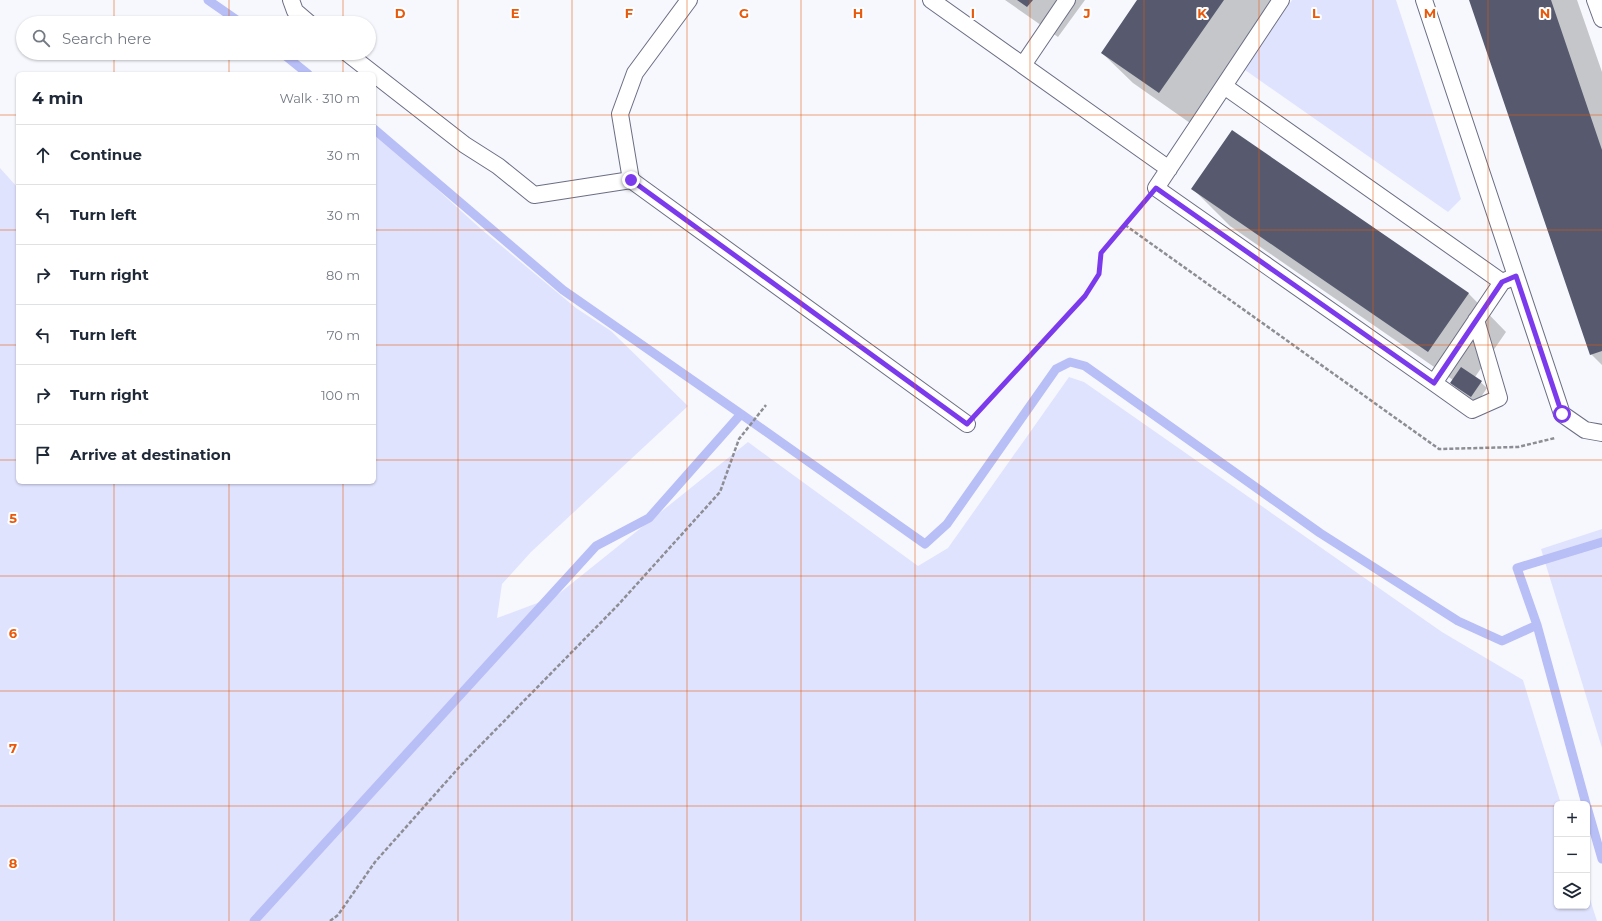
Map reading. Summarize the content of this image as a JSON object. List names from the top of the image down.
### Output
{
  "page": {
    "search": "Search here",
    "heading": ["4 min", "Walk · 310 m"],
    "list": [
      ["Continue", "30 m"],
      ["Turn left", "30 m"],
      ["Turn right", "80 m"],
      ["Turn left", "70 m"],
      ["Turn right", "100 m"],
      "Arrive at destination"
    ],
    "map_buttons": ["+", "−"]
  },
  "grid": {
    "columns": [
      "D",
      "E",
      "F",
      "G",
      "H",
      "I",
      "J",
      "K",
      "L",
      "M",
      "N"
    ],
    "rows": [
      "5",
      "6",
      "7",
      "8"
    ]
  }
}
